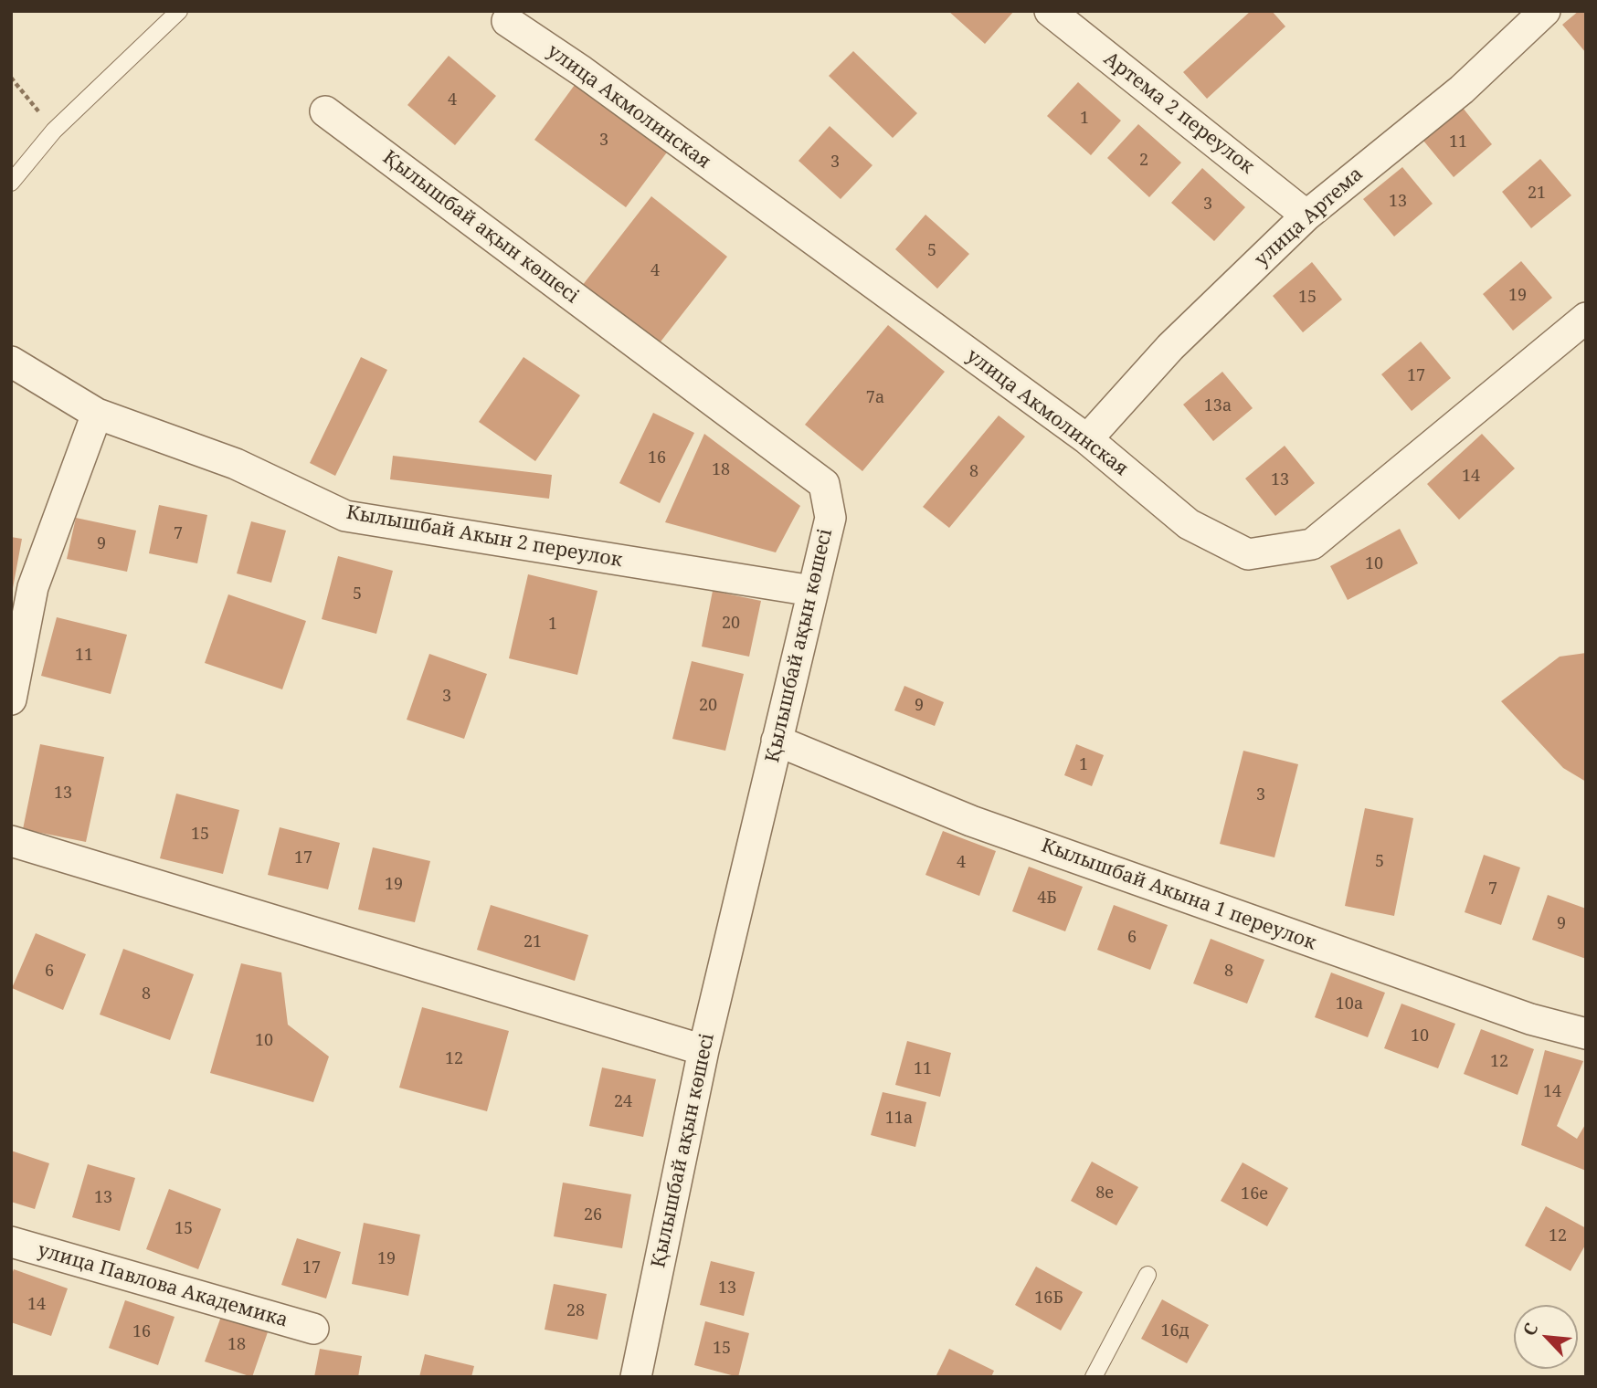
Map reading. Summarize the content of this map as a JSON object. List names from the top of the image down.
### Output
{
  "streets": {
    "street": [
      "улица Акмолинская",
      "Артема 2 переулок",
      "улица Артема",
      "Қылышбай ақын көшесі",
      "Кылышбай Акын 2 переулок",
      "Кылышбай Акына 1 переулок",
      "улица Павлова Академика"
    ]
  },
  "crossings": [
    ["улица Акмолинская", "улица Артема"],
    ["Артема 2 переулок", "улица Артема"],
    ["Қылышбай ақын көшесі", "Кылышбай Акын 2 переулок"],
    ["Қылышбай ақын көшесі", "Кылышбай Акына 1 переулок"]
  ],
  "house_numbers": [
    "4",
    "1",
    "3",
    "11",
    "2",
    "3",
    "21",
    "13",
    "3",
    "5",
    "4",
    "19",
    "15",
    "17",
    "7а",
    "13а",
    "16",
    "18",
    "8",
    "14",
    "13",
    "7",
    "9",
    "10",
    "5",
    "20",
    "1",
    "11",
    "3",
    "20",
    "9",
    "1",
    "13",
    "3",
    "15",
    "17",
    "5",
    "4",
    "19",
    "7",
    "4Б",
    "9",
    "6",
    "21",
    "6",
    "8",
    "8",
    "10а",
    "10",
    "10",
    "12",
    "12",
    "11",
    "14",
    "24",
    "11а",
    "8е",
    "16е",
    "13",
    "26",
    "15",
    "12",
    "19",
    "17",
    "13",
    "16Б",
    "14",
    "28",
    "16д",
    "16",
    "18",
    "15"
  ],
  "north": "top left"
}
